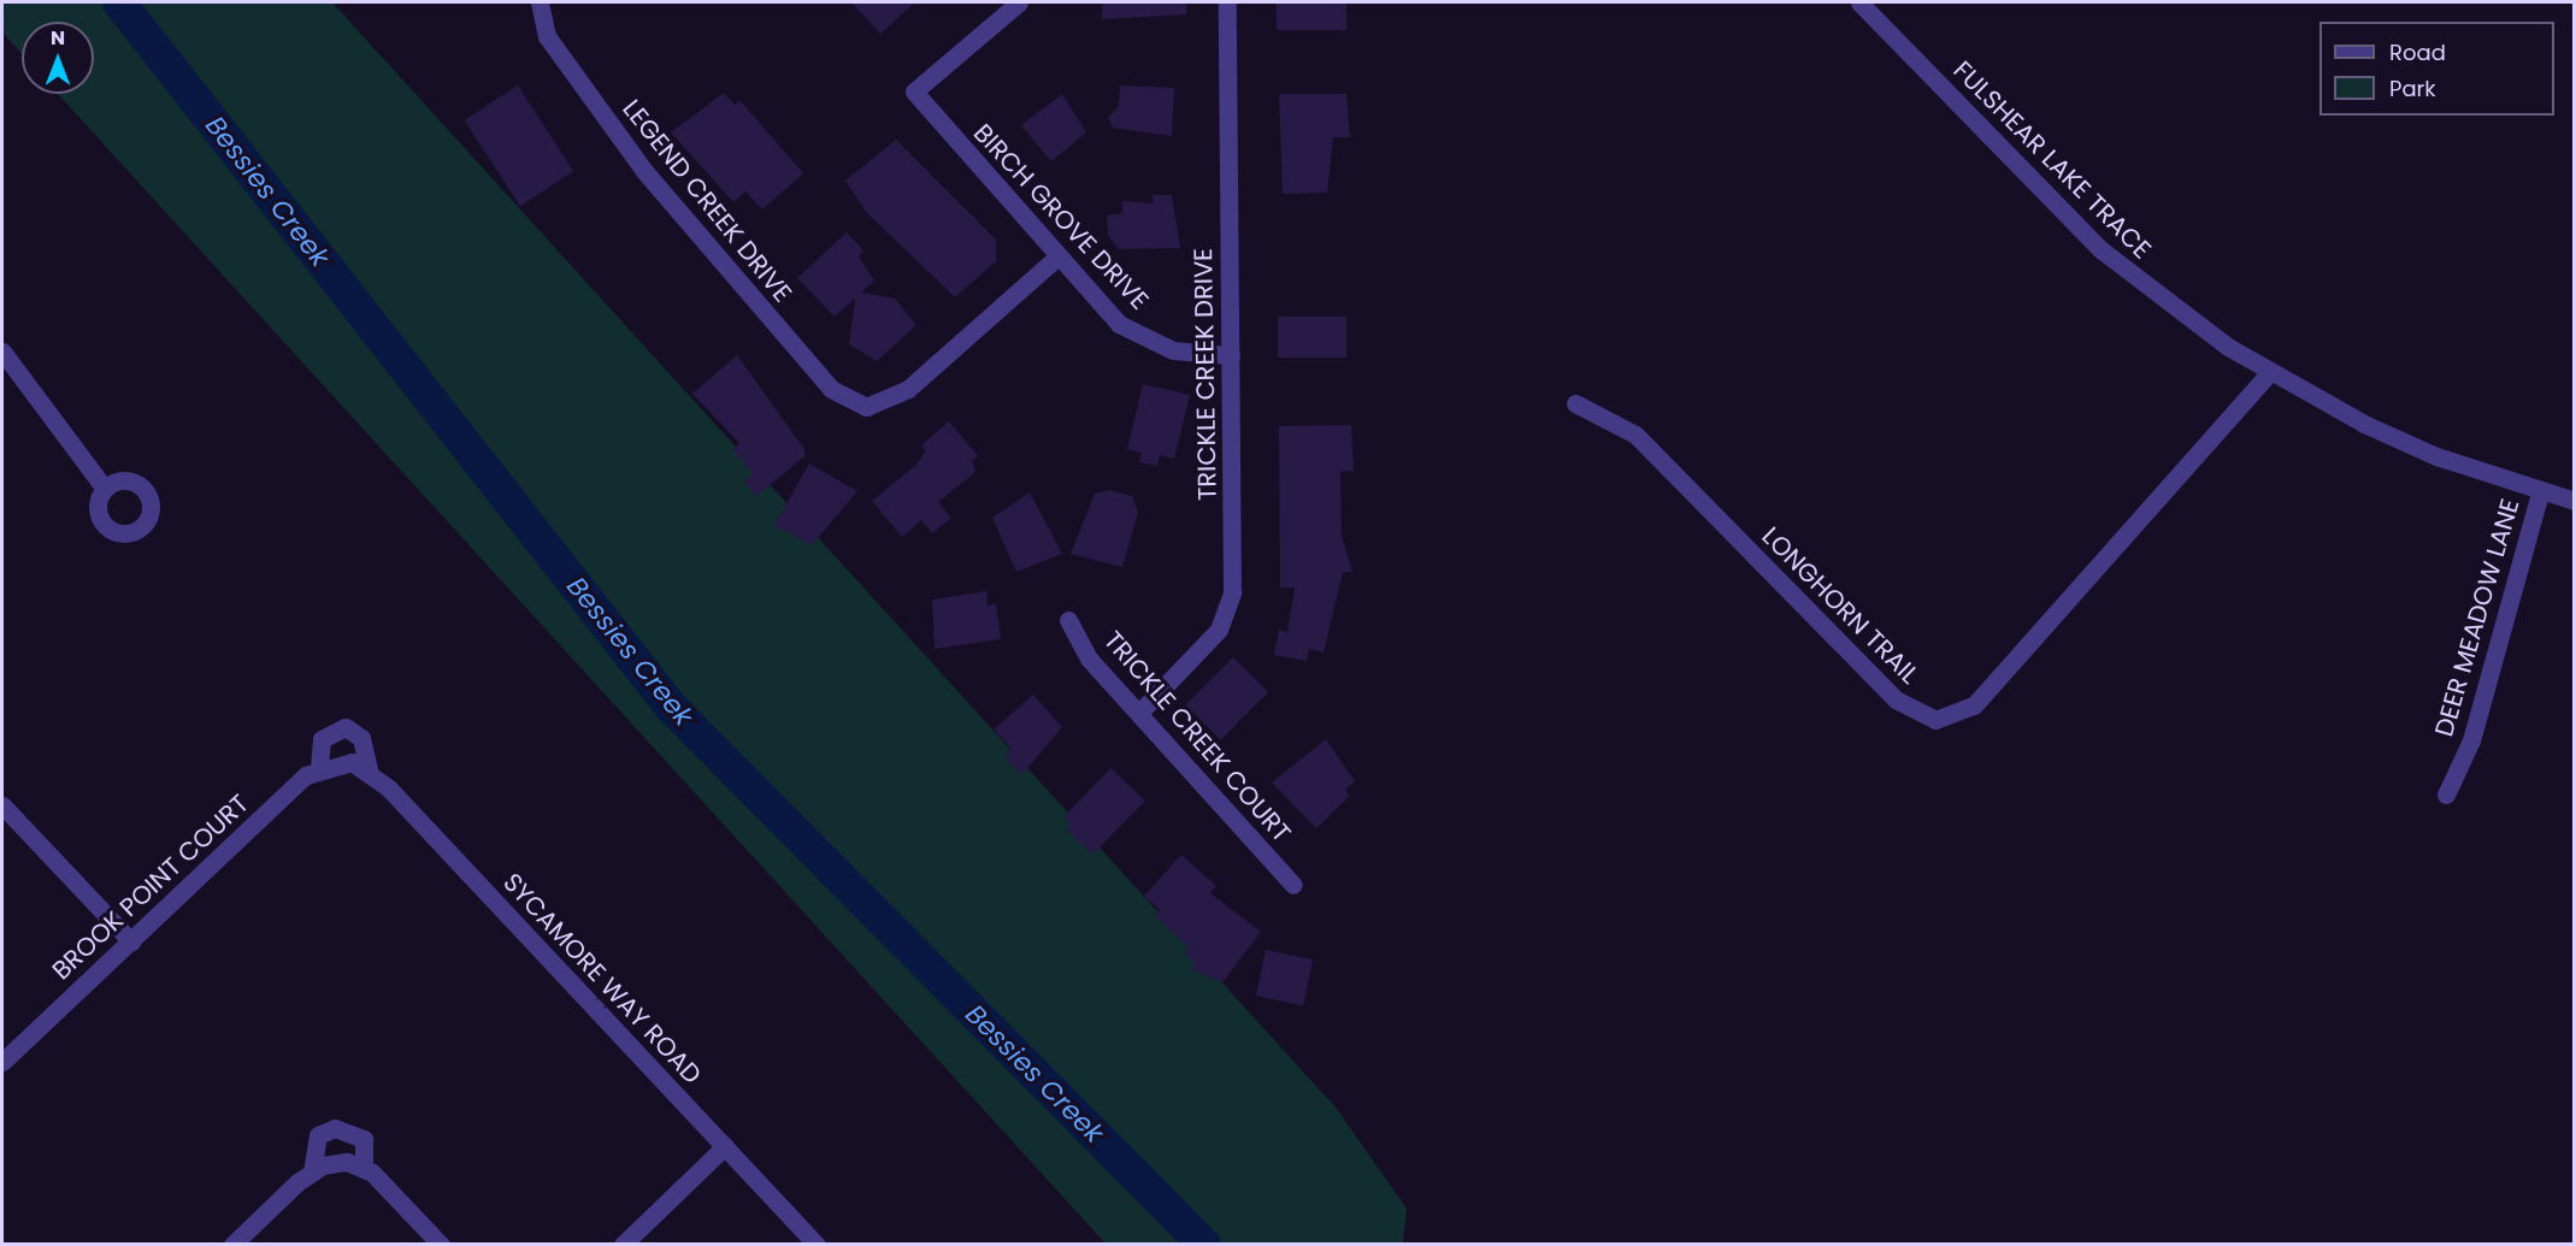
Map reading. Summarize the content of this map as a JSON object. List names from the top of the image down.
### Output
{
  "streets": {
    "street": [
      "FULSHEAR LAKE TRACE",
      "LEGEND CREEK DRIVE",
      "BIRCH GROVE DRIVE",
      "TRICKLE CREEK DRIVE",
      "LONGHORN TRAIL",
      "DEER MEADOW LANE",
      "TRICKLE CREEK COURT",
      "BROOK POINT COURT",
      "SYCAMORE WAY ROAD"
    ]
  },
  "crossings": [
    ["FULSHEAR LAKE TRACE", "LONGHORN TRAIL"],
    ["FULSHEAR LAKE TRACE", "DEER MEADOW LANE"],
    ["LEGEND CREEK DRIVE", "BIRCH GROVE DRIVE"],
    ["BIRCH GROVE DRIVE", "TRICKLE CREEK DRIVE"],
    ["TRICKLE CREEK DRIVE", "TRICKLE CREEK COURT"],
    ["BROOK POINT COURT", "SYCAMORE WAY ROAD"]
  ],
  "water": ["Bessies Creek"],
  "legend": ["Road", "Park"],
  "north": "top"
}
